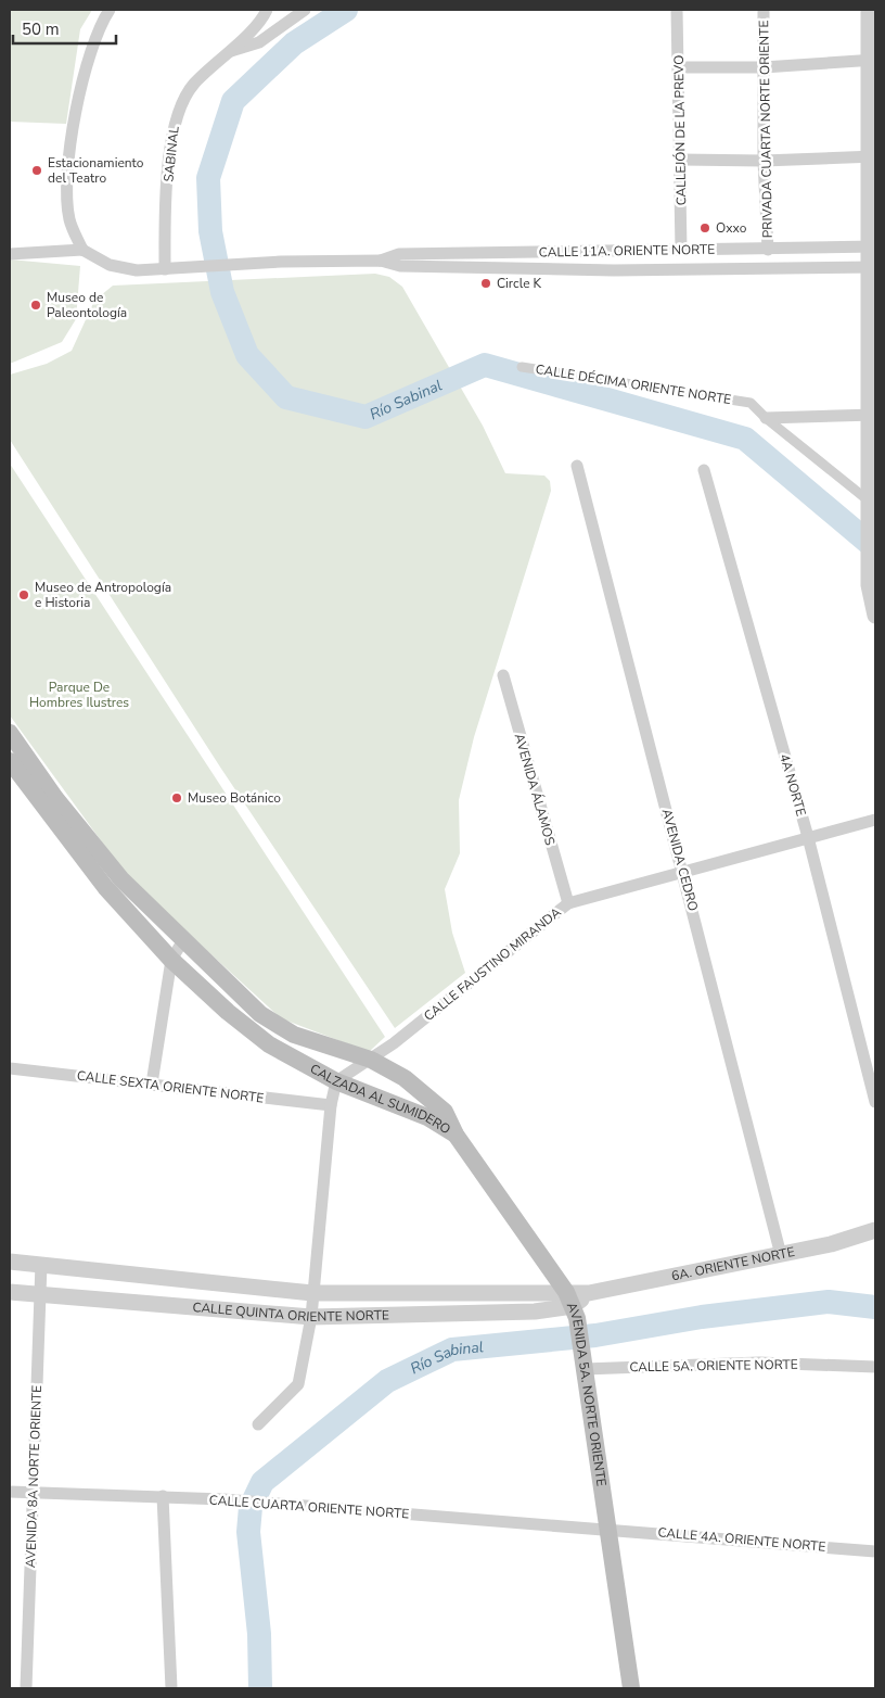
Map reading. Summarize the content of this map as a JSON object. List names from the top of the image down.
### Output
{
  "streets": {
    "main road": ["CALZADA AL SUMIDERO", "AVENIDA 5A. NORTE ORIENTE"],
    "street": [
      "PRIVADA CUARTA NORTE ORIENTE",
      "CALLEJÓN DE LA PREVO",
      "SABINAL",
      "CALLE 11A. ORIENTE NORTE",
      "CALLE DÉCIMA ORIENTE NORTE",
      "4A NORTE",
      "AVENIDA ÁLAMOS",
      "AVENIDA CEDRO",
      "CALLE FAUSTINO MIRANDA",
      "CALLE SEXTA ORIENTE NORTE",
      "6A. ORIENTE NORTE",
      "CALLE QUINTA ORIENTE NORTE",
      "CALLE 5A. ORIENTE NORTE",
      "AVENIDA 8A NORTE ORIENTE",
      "CALLE CUARTA ORIENTE NORTE",
      "CALLE 4A. ORIENTE NORTE"
    ]
  },
  "crossings": [
    ["PRIVADA CUARTA NORTE ORIENTE", "CALLE 11A. ORIENTE NORTE"],
    ["CALLEJÓN DE LA PREVO", "CALLE 11A. ORIENTE NORTE"],
    ["SABINAL", "CALLE 11A. ORIENTE NORTE"],
    ["4A NORTE", "CALLE FAUSTINO MIRANDA"],
    ["AVENIDA ÁLAMOS", "CALLE FAUSTINO MIRANDA"],
    ["AVENIDA CEDRO", "CALLE FAUSTINO MIRANDA"],
    ["AVENIDA CEDRO", "6A. ORIENTE NORTE"],
    ["CALLE FAUSTINO MIRANDA", "CALZADA AL SUMIDERO"],
    ["CALZADA AL SUMIDERO", "AVENIDA 5A. NORTE ORIENTE"],
    ["6A. ORIENTE NORTE", "CALLE QUINTA ORIENTE NORTE"],
    ["6A. ORIENTE NORTE", "AVENIDA 5A. NORTE ORIENTE"],
    ["CALLE QUINTA ORIENTE NORTE", "AVENIDA 5A. NORTE ORIENTE"],
    ["CALLE QUINTA ORIENTE NORTE", "AVENIDA 8A NORTE ORIENTE"],
    ["CALLE 5A. ORIENTE NORTE", "AVENIDA 5A. NORTE ORIENTE"],
    ["AVENIDA 5A. NORTE ORIENTE", "CALLE CUARTA ORIENTE NORTE"],
    ["AVENIDA 5A. NORTE ORIENTE", "CALLE 4A. ORIENTE NORTE"],
    ["AVENIDA 8A NORTE ORIENTE", "CALLE CUARTA ORIENTE NORTE"],
    ["CALLE CUARTA ORIENTE NORTE", "CALLE 4A. ORIENTE NORTE"]
  ],
  "water": ["Río Sabinal"],
  "parks": ["Parque De Hombres Ilustres"],
  "places": [
    "Estacionamiento del Teatro",
    "Oxxo",
    "Circle K",
    "Museo de Paleontología",
    "Museo de Antropología e Historia",
    "Museo Botánico"
  ],
  "scale_bar": "50 m"
}
